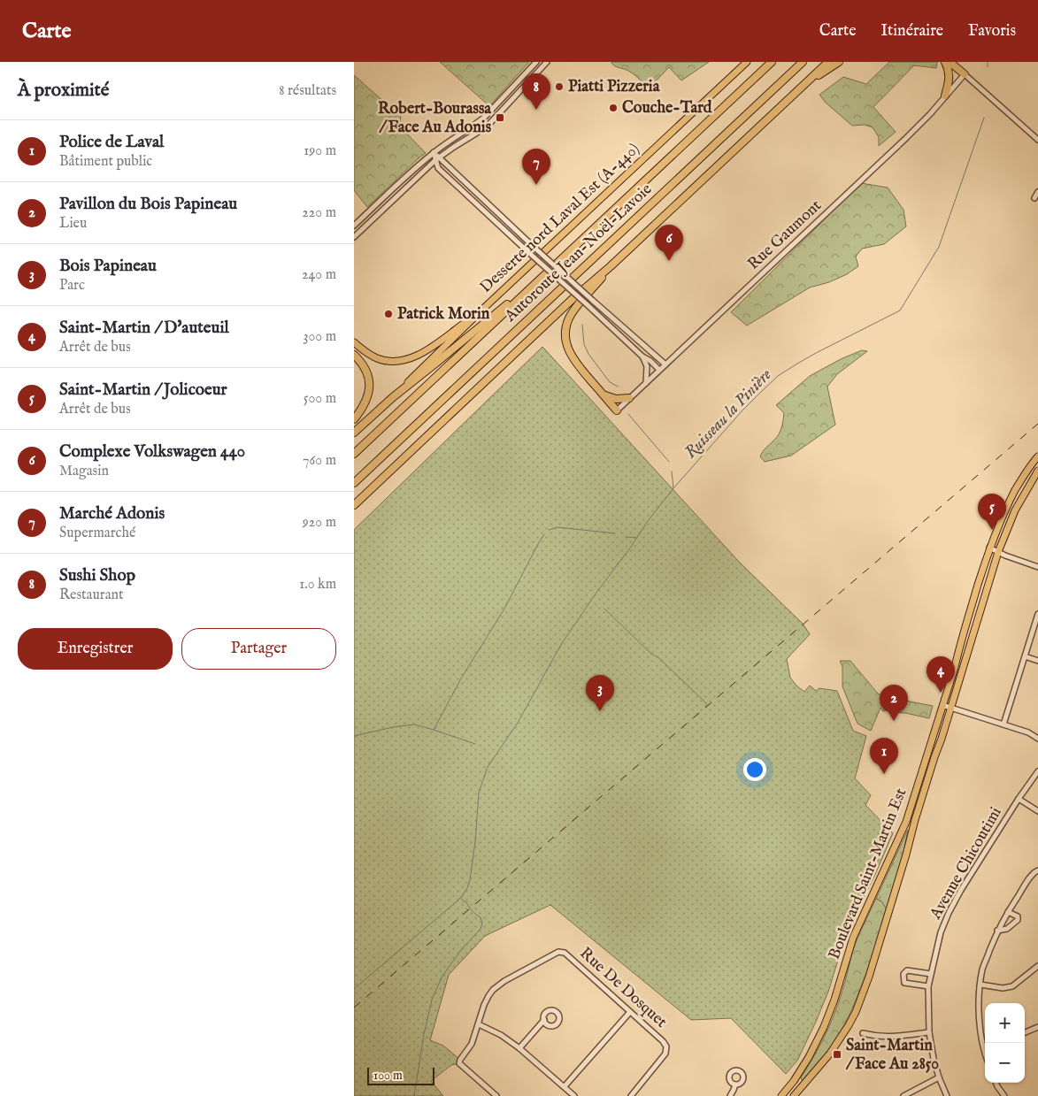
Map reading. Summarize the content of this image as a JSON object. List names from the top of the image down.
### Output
{
  "streets": {
    "highway": ["Desserte nord Laval Est (A-440)", "Autoroute Jean-Noël-Lavoie"],
    "main road": ["Boulevard Saint-Martin Est"],
    "street": ["Rue Gaumont", "Avenue Chicoutimi", "Rue De Dosquet"]
  },
  "water": ["Ruisseau la Pinière"],
  "places": {
    "other": ["Piatti Pizzeria", "Couche-Tard", "Patrick Morin"],
    "transit": ["Robert-Bourassa / Face Au Adonis", "Saint-Martin / Face Au 2850"]
  },
  "scale_bar": "100 m",
  "page": {
    "header": "Carte",
    "nav": ["Carte", "Itinéraire", "Favoris"],
    "heading": ["À proximité", "8 résultats"],
    "pins": [
      "8",
      "7",
      "6",
      "5",
      "4",
      "3",
      "2",
      "1"
    ],
    "list": [
      {
        "mark": "1",
        "name": "Police de Laval",
        "note": "Bâtiment public",
        "value": "190 m"
      },
      {
        "mark": "2",
        "name": "Pavillon du Bois Papineau",
        "note": "Lieu",
        "value": "220 m"
      },
      {
        "mark": "3",
        "name": "Bois Papineau",
        "note": "Parc",
        "value": "240 m"
      },
      {
        "mark": "4",
        "name": "Saint-Martin / D'auteuil",
        "note": "Arrêt de bus",
        "value": "300 m"
      },
      {
        "mark": "5",
        "name": "Saint-Martin / Jolicoeur",
        "note": "Arrêt de bus",
        "value": "500 m"
      },
      {
        "mark": "6",
        "name": "Complexe Volkswagen 440",
        "note": "Magasin",
        "value": "760 m"
      },
      {
        "mark": "7",
        "name": "Marché Adonis",
        "note": "Supermarché",
        "value": "920 m"
      },
      {
        "mark": "8",
        "name": "Sushi Shop",
        "note": "Restaurant",
        "value": "1.0 km"
      }
    ],
    "buttons": ["Enregistrer", "Partager"],
    "map_buttons": ["+", "−"],
    "scale": "100 m"
  }
}
